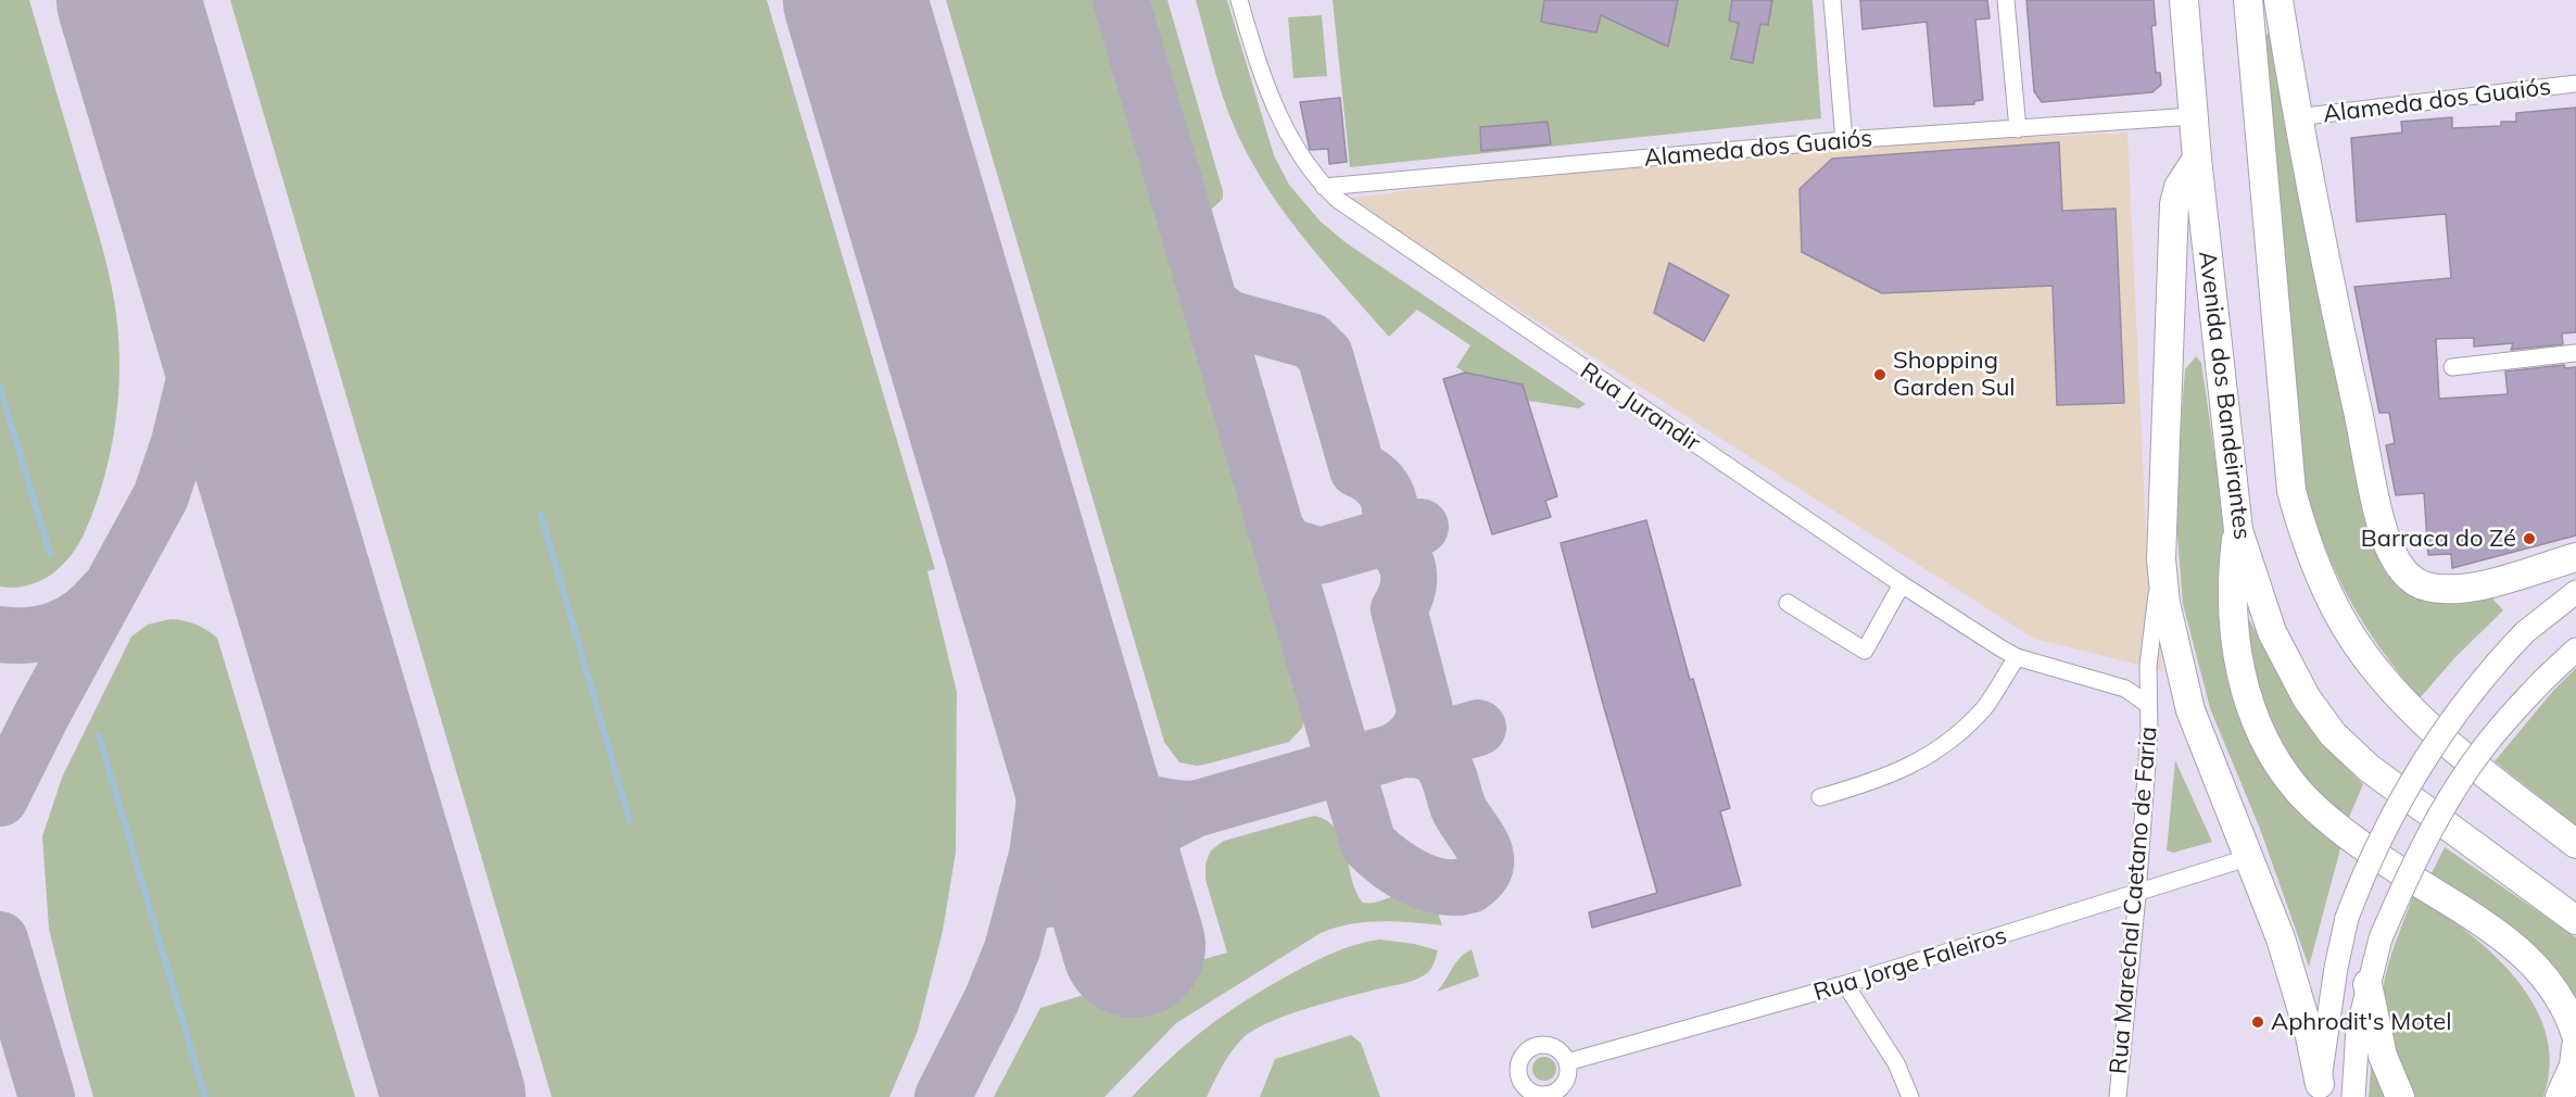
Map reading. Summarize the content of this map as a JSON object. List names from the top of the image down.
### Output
{
  "streets": {
    "highway": ["Avenida dos Bandeirantes"],
    "street": [
      "Alameda dos Guaiós",
      "Rua Jurandir",
      "Rua Marechal Caetano de Faria",
      "Rua Jorge Faleiros"
    ]
  },
  "crossings": [
    ["Alameda dos Guaiós", "Avenida dos Bandeirantes"],
    ["Alameda dos Guaiós", "Rua Jurandir"],
    ["Rua Jurandir", "Rua Marechal Caetano de Faria"],
    ["Rua Marechal Caetano de Faria", "Rua Jorge Faleiros"]
  ],
  "places": ["Shopping Garden Sul", "Barraca do Zé", "Aphrodit's Motel"]
}
